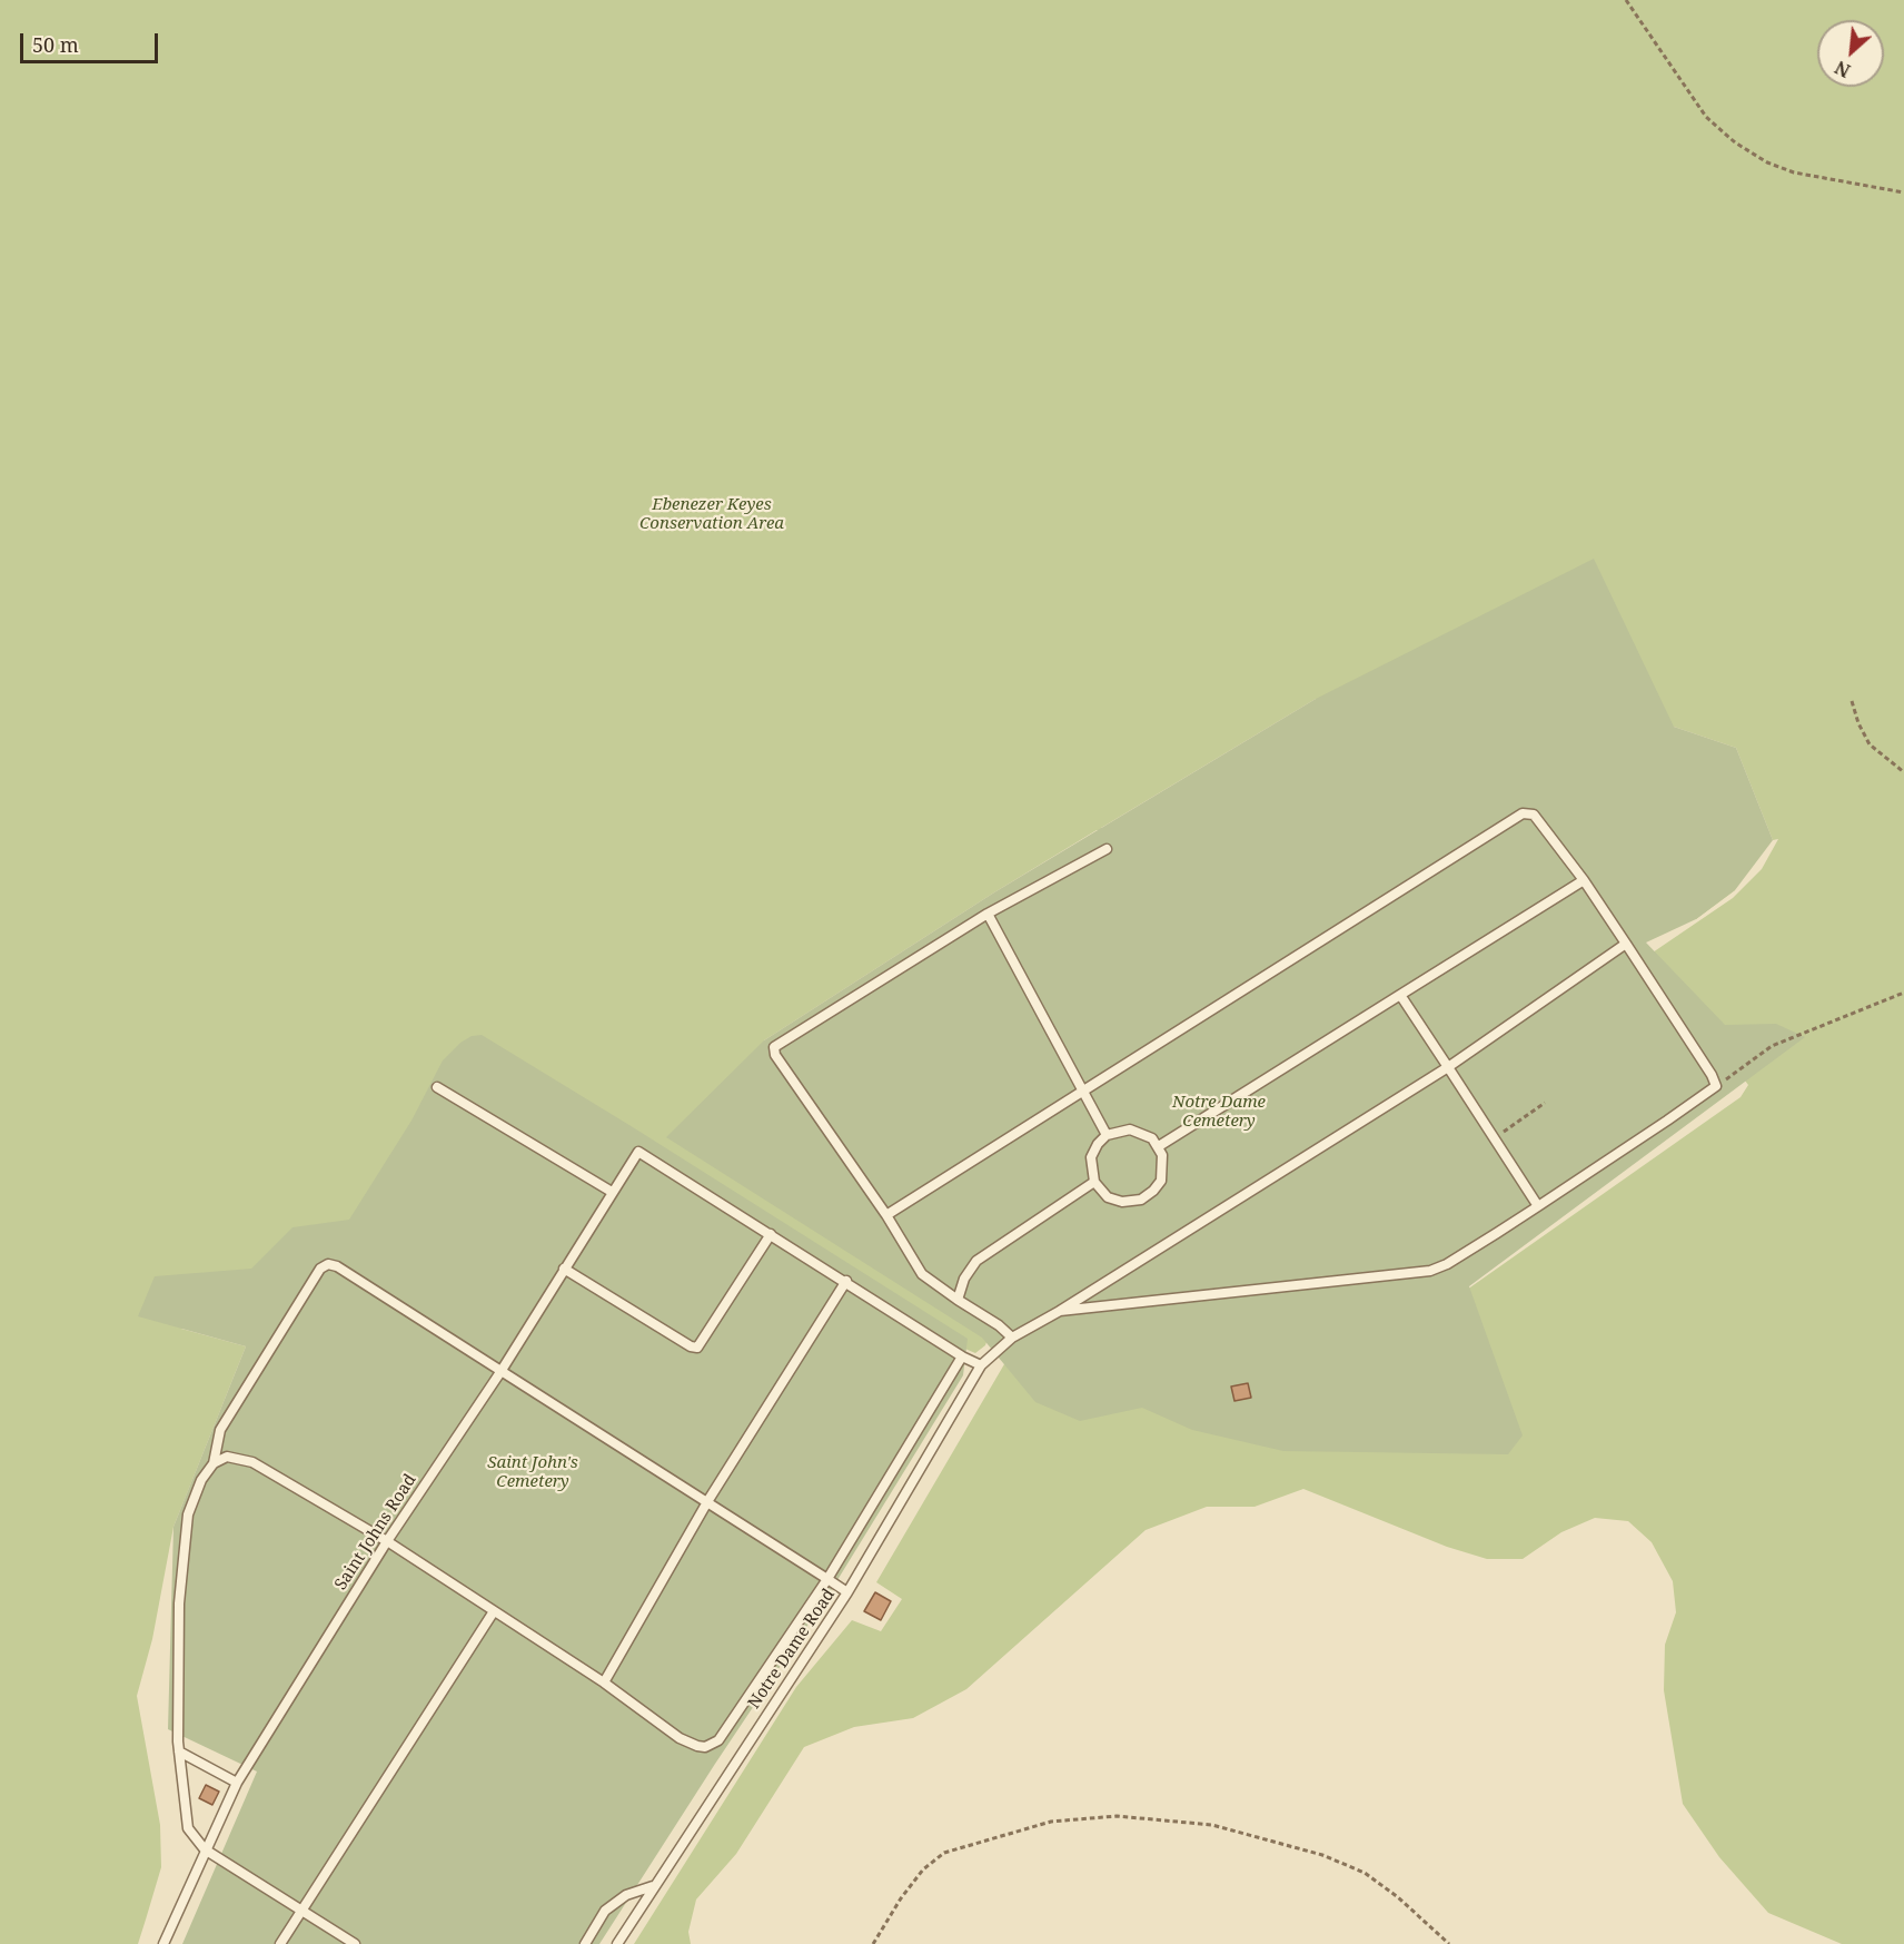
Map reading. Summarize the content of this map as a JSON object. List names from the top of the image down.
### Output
{
  "streets": {
    "lane": ["Saint Johns Road", "Notre Dame Road"]
  },
  "parks": ["Ebenezer Keyes Conservation Area", "Notre Dame Cemetery", "Saint John's Cemetery"],
  "scale_bar": "50 m",
  "north": "bottom left"
}
